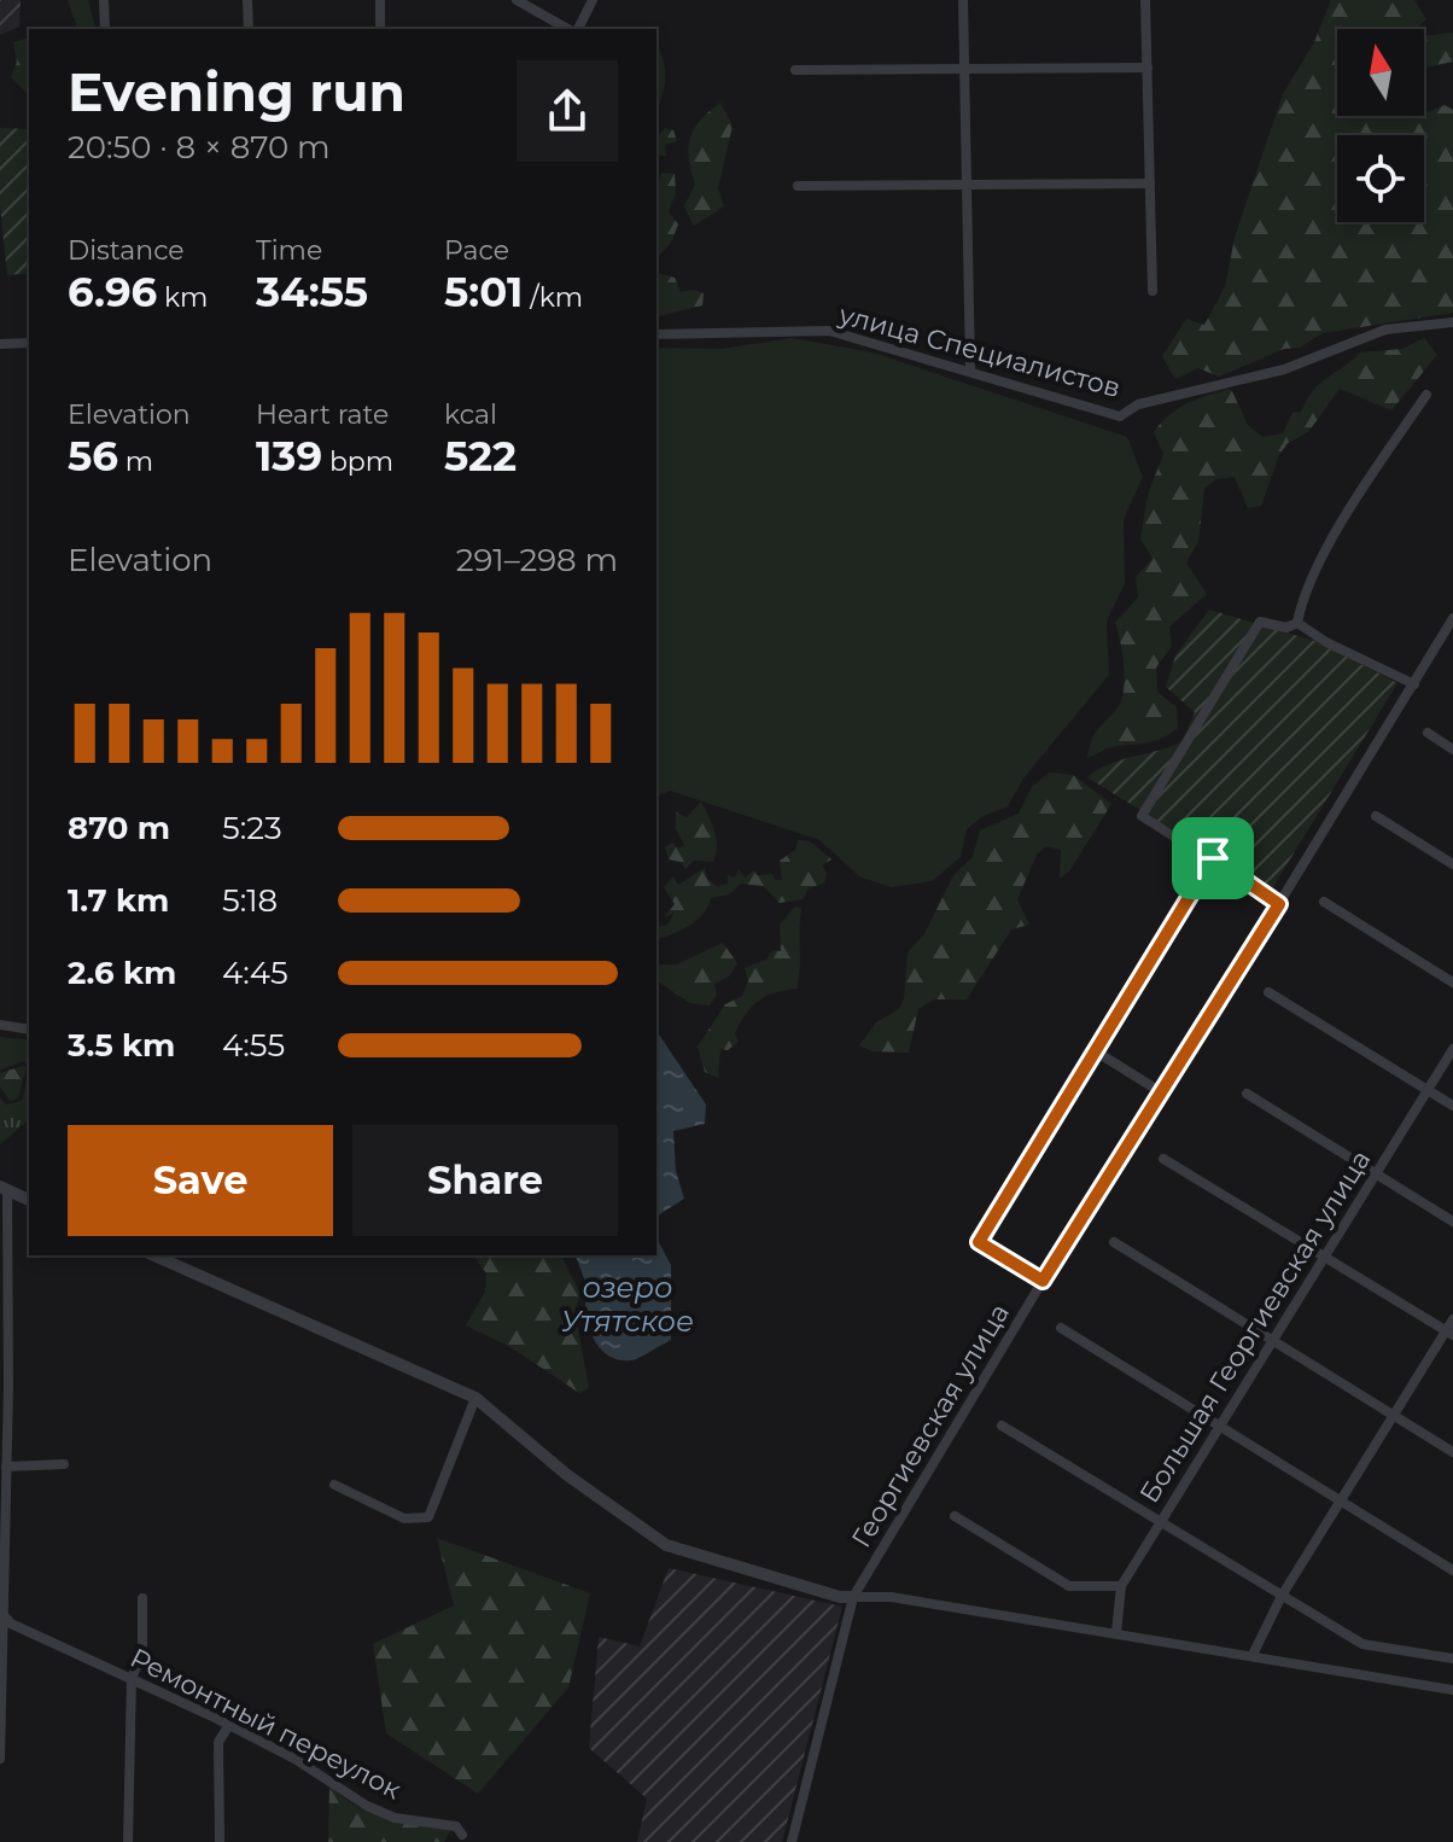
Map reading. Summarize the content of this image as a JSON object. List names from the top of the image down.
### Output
{
  "streets": {
    "street": [
      "улица Специалистов",
      "Большая Георгиевская улица",
      "Георгиевская улица",
      "Ремонтный переулок"
    ]
  },
  "water": ["озеро Утятское"],
  "north": "top",
  "page": {
    "heading": ["Evening run", "20:50 · 8 × 870 m"],
    "stats": [
      ["Distance", "6.96 km"],
      ["Time", "34:55"],
      ["Pace", "5:01 /km"],
      ["Elevation", "56 m"],
      ["Heart rate", "139 bpm"],
      ["kcal", "522"]
    ],
    "chart": ["Elevation", "291–298 m"],
    "list": [
      {
        "name": "870 m",
        "note": "5:23"
      },
      {
        "name": "1.7 km",
        "note": "5:18"
      },
      {
        "name": "2.6 km",
        "note": "4:45"
      },
      {
        "name": "3.5 km",
        "note": "4:55"
      }
    ],
    "buttons": ["Save", "Share"]
  }
}
